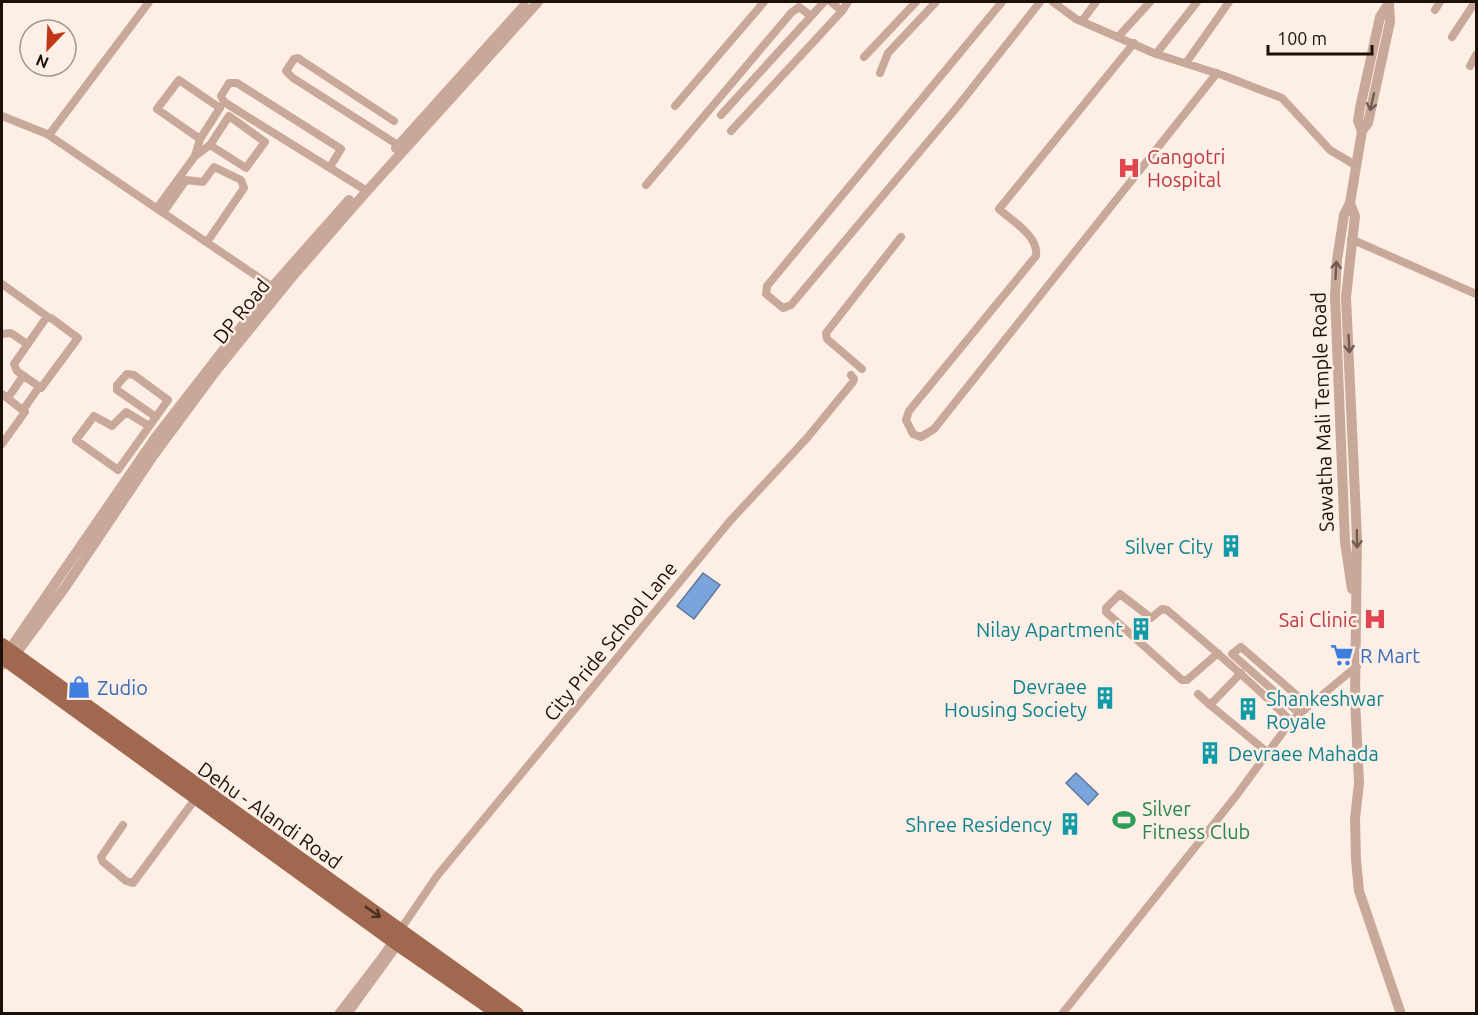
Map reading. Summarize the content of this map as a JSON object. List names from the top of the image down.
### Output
{
  "streets": {
    "main road": ["Dehu - Alandi Road"],
    "street": ["DP Road", "Sawatha Mali Temple Road", "City Pride School Lane"]
  },
  "crossings": [
    ["DP Road", "Dehu - Alandi Road"],
    ["City Pride School Lane", "Dehu - Alandi Road"]
  ],
  "places": {
    "hospital": ["Gangotri Hospital", "Sai Clinic"],
    "building": [
      "Silver City",
      "Nilay Apartment",
      "Devraee Housing Society",
      "Shankeshwar Royale",
      "Devraee Mahada",
      "Shree Residency"
    ],
    "supermarket": ["R Mart"],
    "shop": ["Zudio"],
    "sports": ["Silver Fitness Club"]
  },
  "scale_bar": "100 m",
  "north": "bottom left"
}
